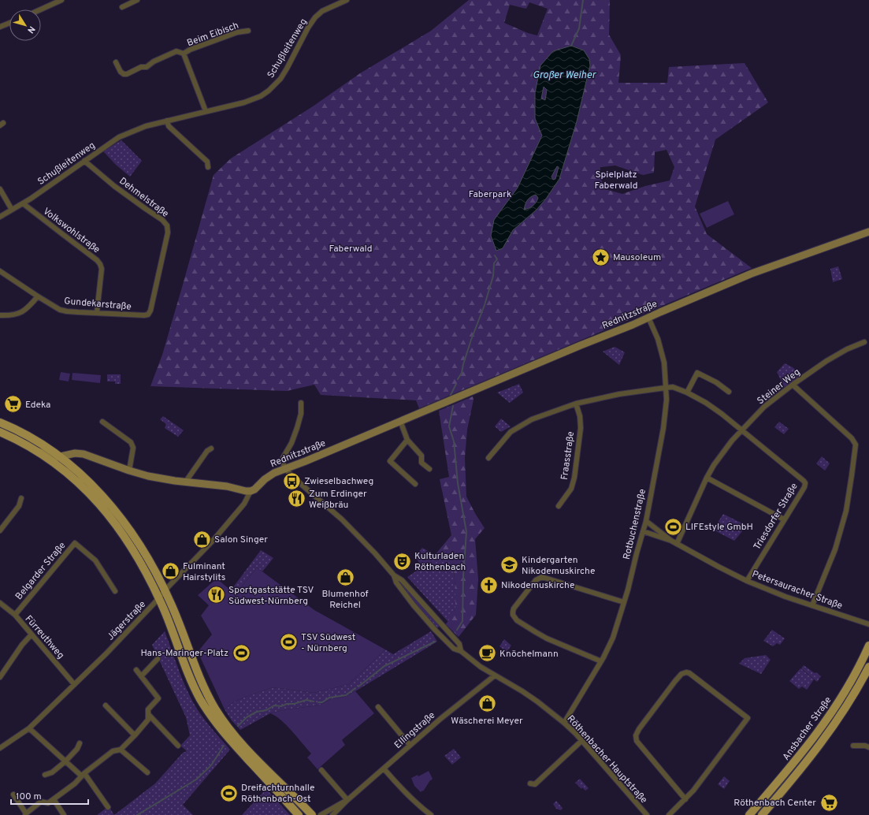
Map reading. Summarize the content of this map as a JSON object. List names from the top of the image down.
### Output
{
  "streets": {
    "main road": ["Rednitzstraße", "Ansbacher Straße"],
    "street": [
      "Beim Eibisch",
      "Schußleitenweg",
      "Dehmelstraße",
      "Volkswohlstraße",
      "Gundekarstraße",
      "Steiner Weg",
      "Fraasstraße",
      "Triesdorfer Straße",
      "Rotbuchenstraße",
      "Belgarder Straße",
      "Petersauracher Straße",
      "Jägerstraße",
      "Fürreuthweg",
      "Ellingstraße",
      "Röthenbacher Hauptstraße"
    ]
  },
  "crossings": [
    ["Beim Eibisch", "Schußleitenweg"],
    ["Schußleitenweg", "Dehmelstraße"],
    ["Schußleitenweg", "Volkswohlstraße"],
    ["Dehmelstraße", "Gundekarstraße"],
    ["Volkswohlstraße", "Gundekarstraße"],
    ["Rednitzstraße", "Rotbuchenstraße"],
    ["Rednitzstraße", "Jägerstraße"],
    ["Rednitzstraße", "Röthenbacher Hauptstraße"],
    ["Steiner Weg", "Triesdorfer Straße"],
    ["Steiner Weg", "Petersauracher Straße"],
    ["Triesdorfer Straße", "Petersauracher Straße"],
    ["Rotbuchenstraße", "Petersauracher Straße"],
    ["Rotbuchenstraße", "Röthenbacher Hauptstraße"],
    ["Belgarder Straße", "Fürreuthweg"],
    ["Jägerstraße", "Fürreuthweg"],
    ["Ellingstraße", "Röthenbacher Hauptstraße"]
  ],
  "water": ["Großer Weiher"],
  "parks": ["Spielplatz Faberwald", "Faberpark", "Faberwald"],
  "places": {
    "place": ["Mausoleum"],
    "supermarket": ["Edeka", "Röthenbach Center"],
    "bus stop": ["Zwieselbachweg"],
    "restaurant": ["Zum Erdinger Weißbräu", "Sportgaststätte TSV Südwest-Nürnberg"],
    "sports": [
      "LIFEstyle GmbH",
      "TSV Südwest - Nürnberg",
      "Hans-Maringer-Platz",
      "Dreifachturnhalle Röthenbach-Ost"
    ],
    "shop": [
      "Salon Singer",
      "Fulminant Hairstylits",
      "Blumenhof Reichel",
      "Wäscherei Meyer"
    ],
    "theatre": ["Kulturladen Röthenbach"],
    "school or university": ["Kindergarten Nikodemuskirche"],
    "church": ["Nikodemuskirche"],
    "cafe": ["Knöchelmann"]
  },
  "scale_bar": "100 m",
  "north": "bottom right"
}
